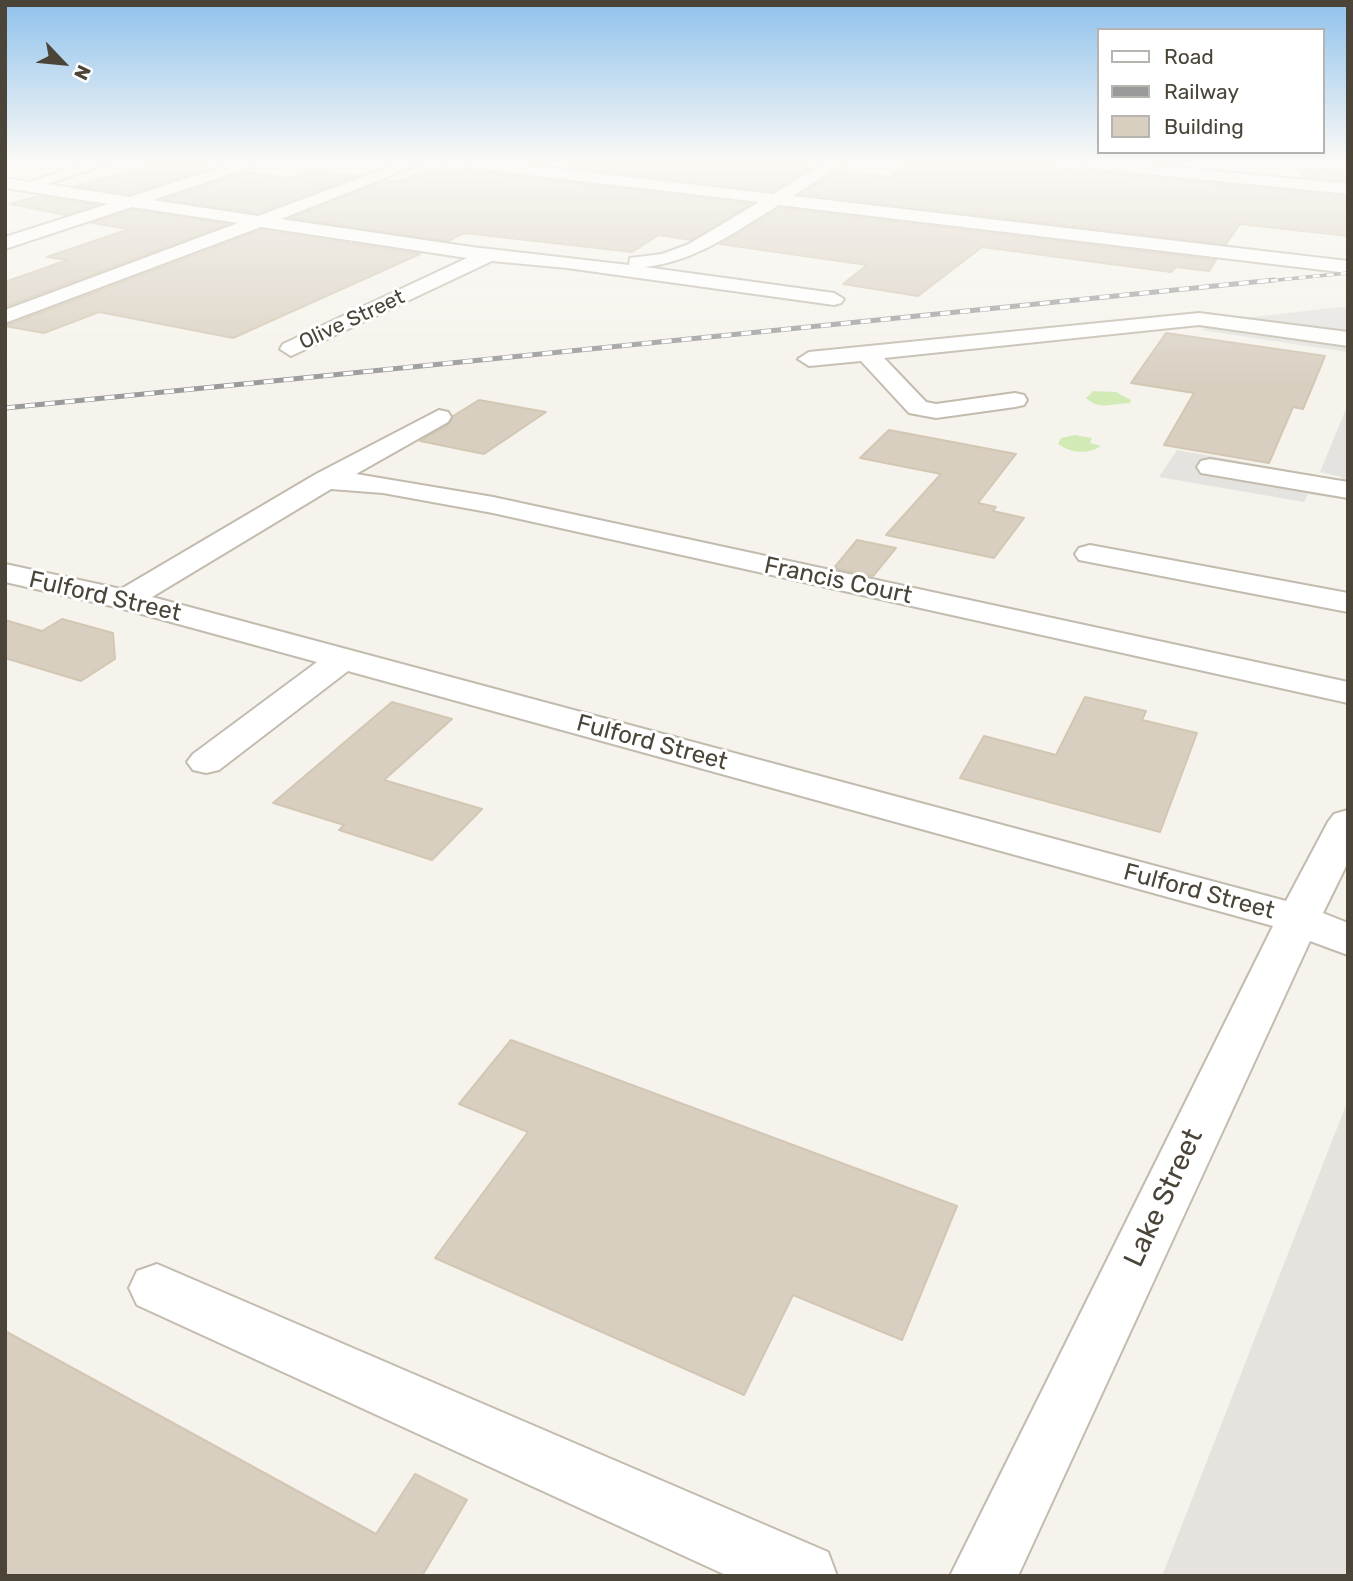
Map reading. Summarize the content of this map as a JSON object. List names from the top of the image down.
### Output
{
  "streets": {
    "street": [
      "Olive Street",
      "Francis Court",
      "Fulford Street",
      "Lake Street"
    ]
  },
  "crossings": [
    ["Fulford Street", "Lake Street"]
  ],
  "legend": ["Road", "Railway", "Building"],
  "north": "bottom right"
}
